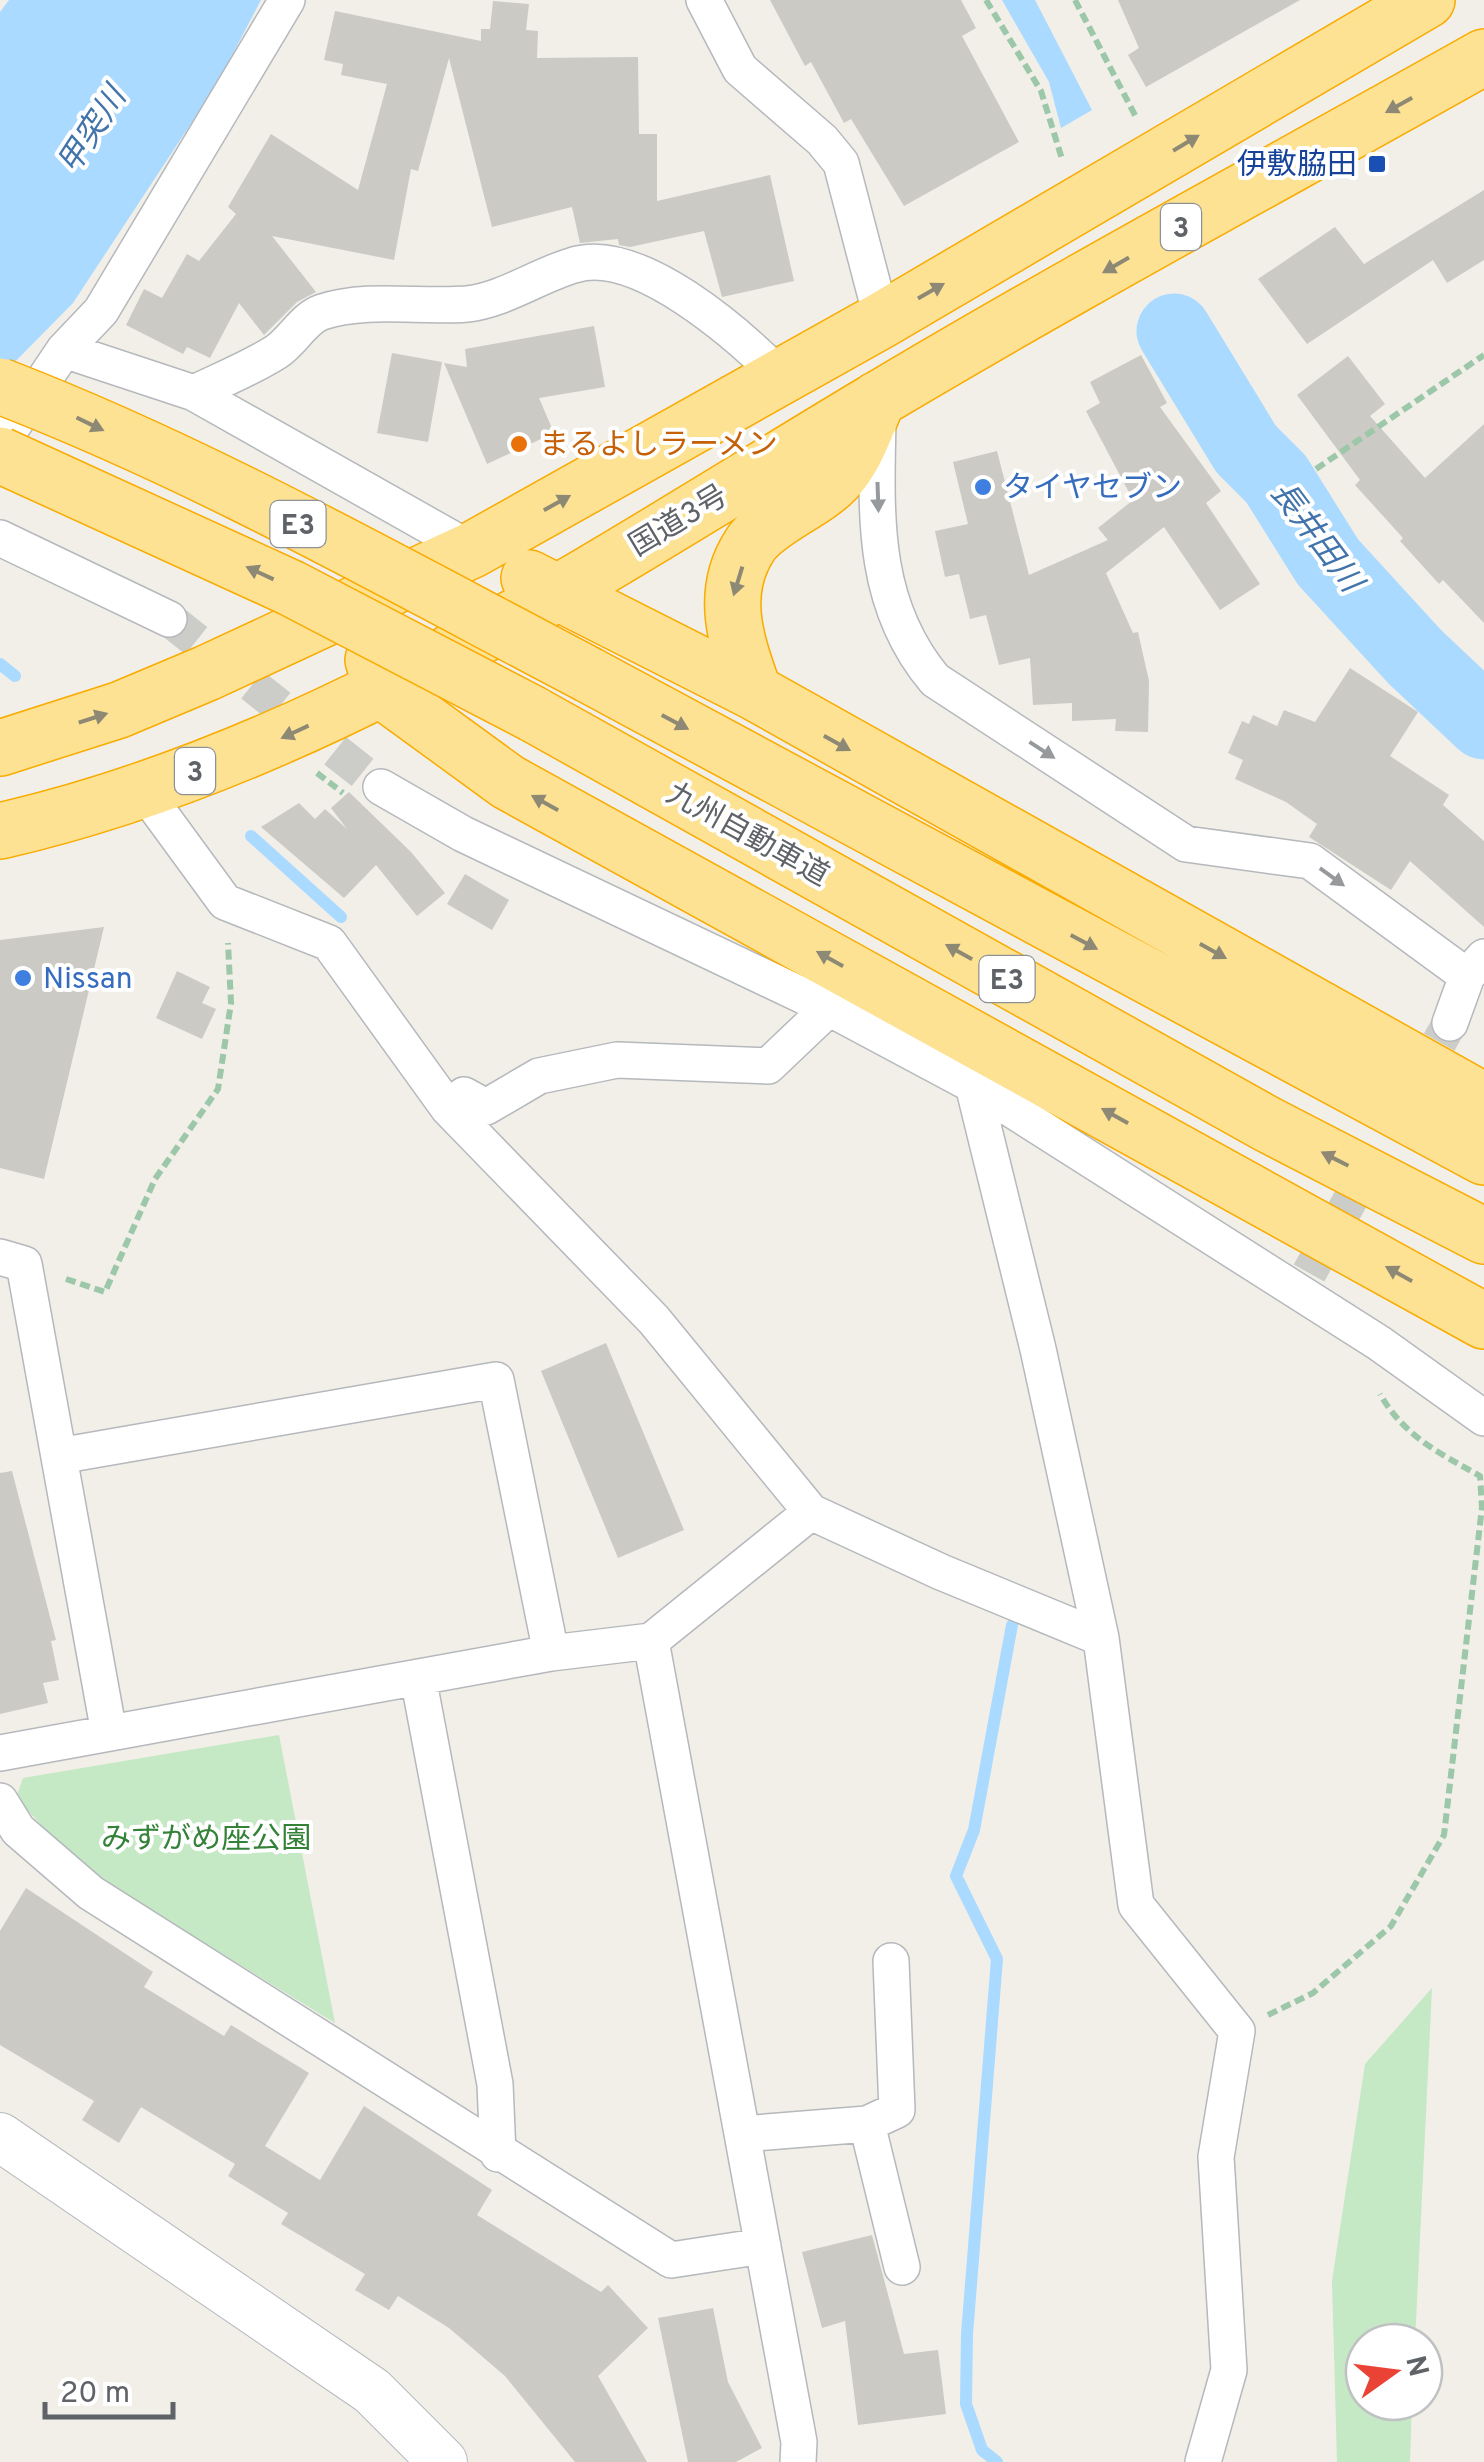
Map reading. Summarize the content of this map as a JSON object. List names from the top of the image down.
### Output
{
  "streets": {
    "highway": [
      "3",
      "国道3号",
      "E3",
      "九州自動車道"
    ]
  },
  "water": ["甲突川", "長井田川"],
  "parks": ["みずがめ座公園"],
  "places": {
    "transit": ["伊敷脇田"],
    "other": ["まるよしラーメン", "タイヤセブン", "Nissan"]
  },
  "scale_bar": "20 m",
  "north": "right"
}
